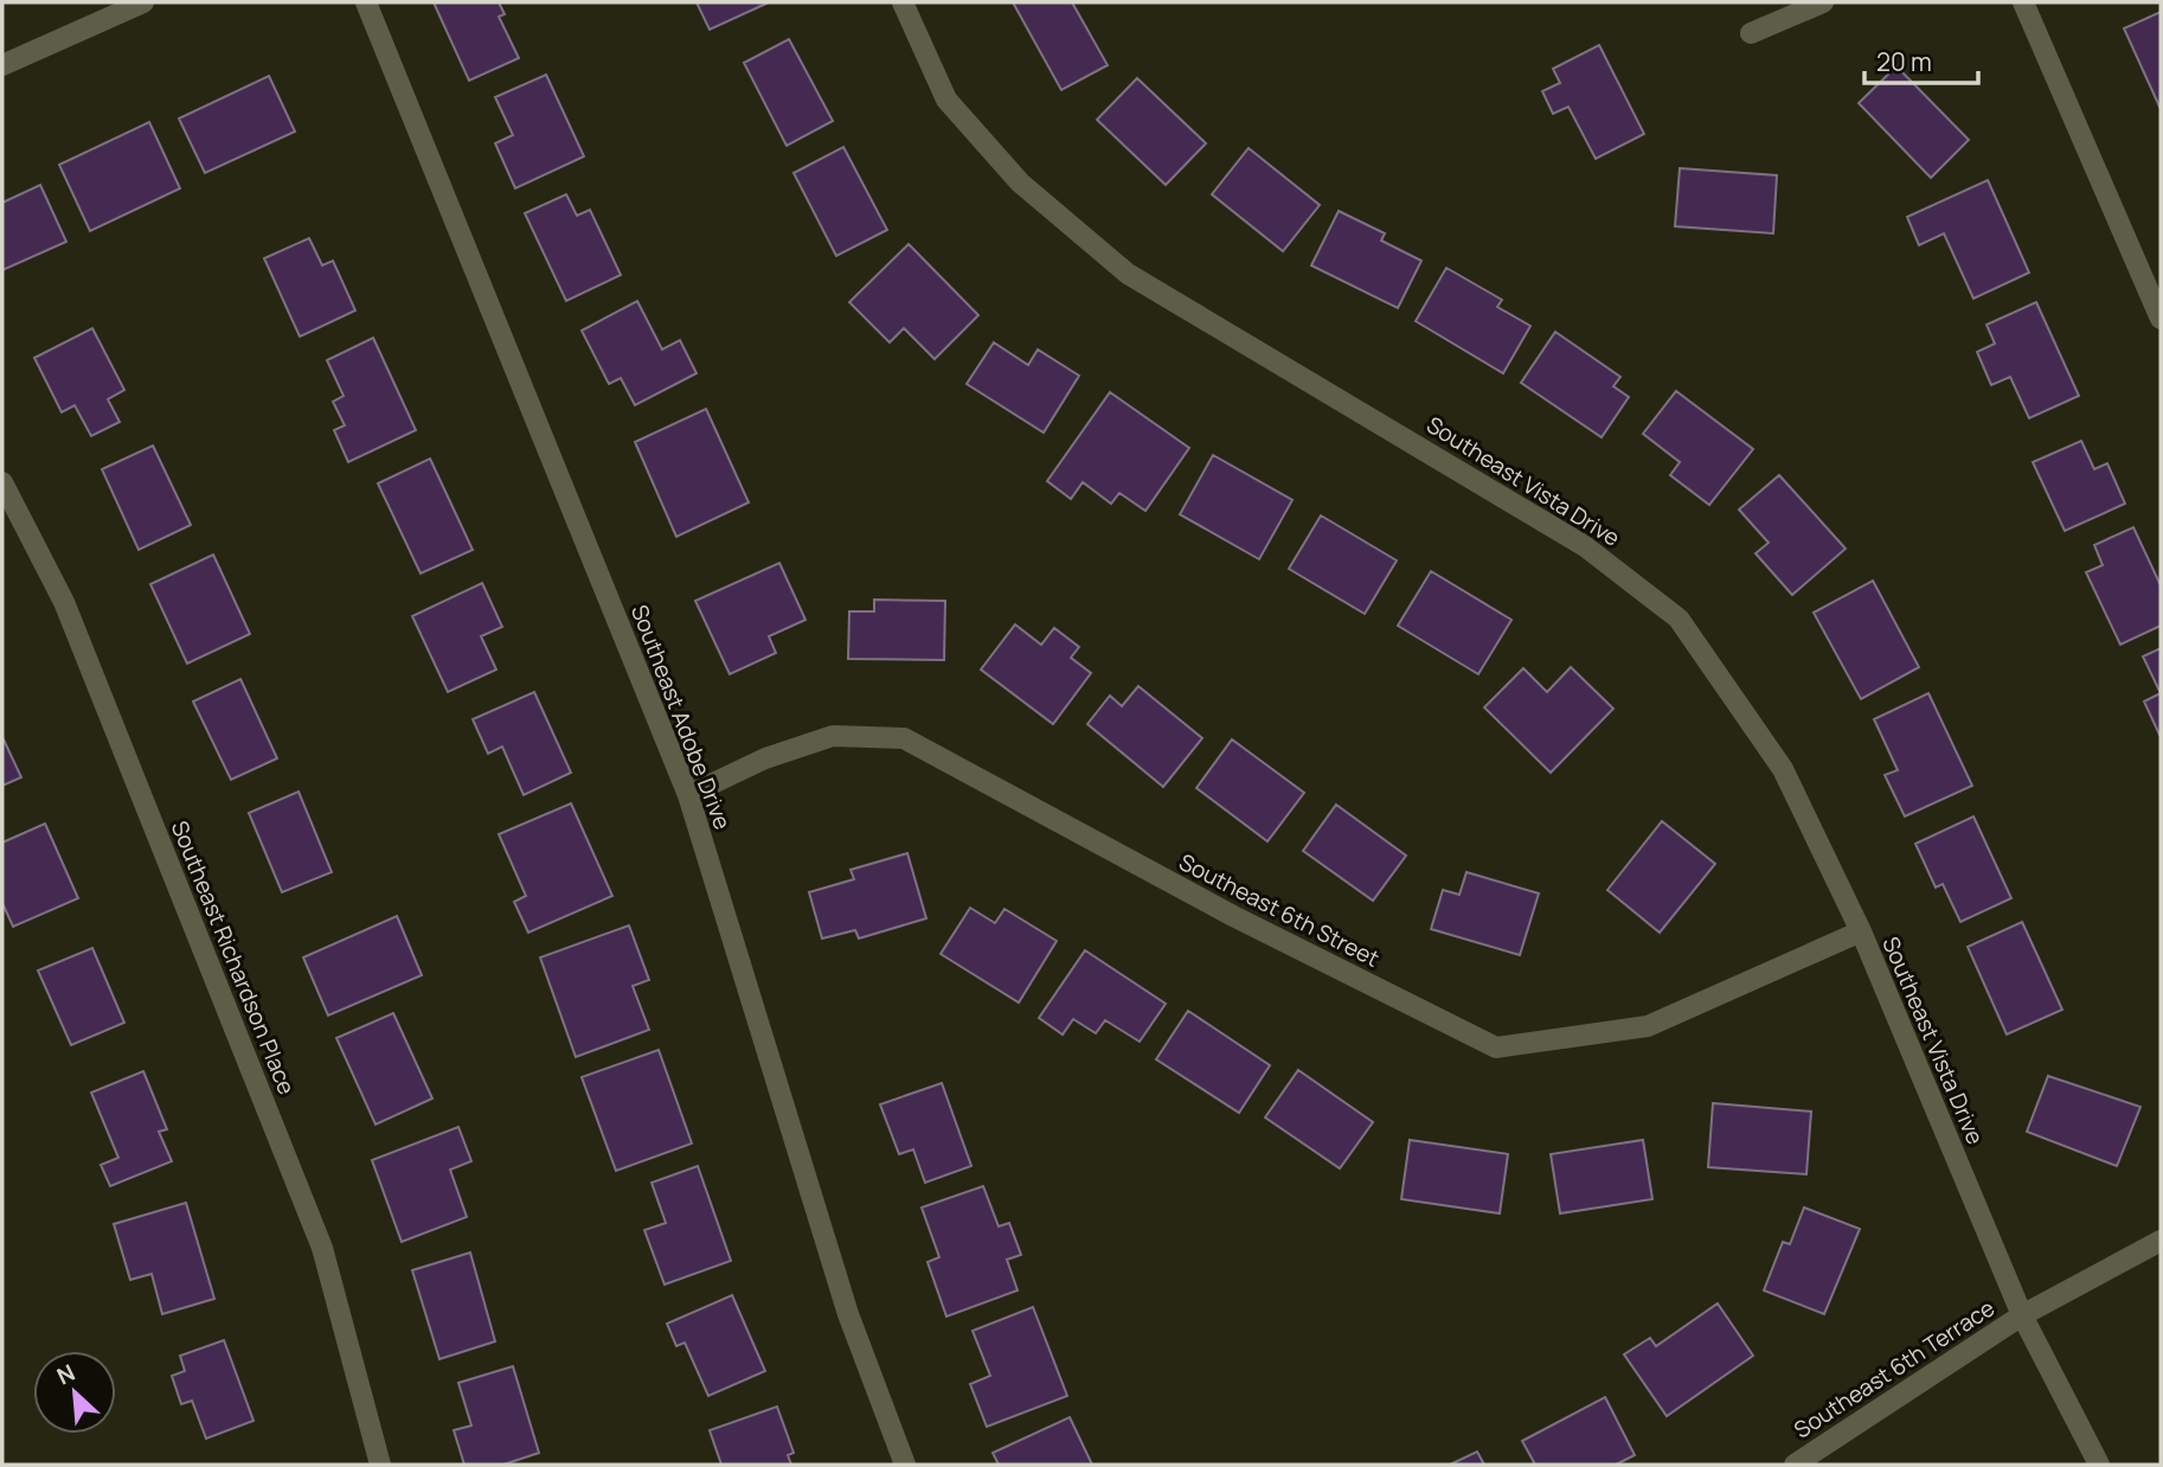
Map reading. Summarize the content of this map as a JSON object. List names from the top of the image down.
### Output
{
  "streets": {
    "street": [
      "Southeast Vista Drive",
      "Southeast Adobe Drive",
      "Southeast 6th Street",
      "Southeast Richardson Place",
      "Southeast 6th Terrace"
    ]
  },
  "crossings": [
    ["Southeast Vista Drive", "Southeast 6th Street"],
    ["Southeast Vista Drive", "Southeast 6th Terrace"],
    ["Southeast Adobe Drive", "Southeast 6th Street"]
  ],
  "scale_bar": "20 m",
  "north": "top left"
}
